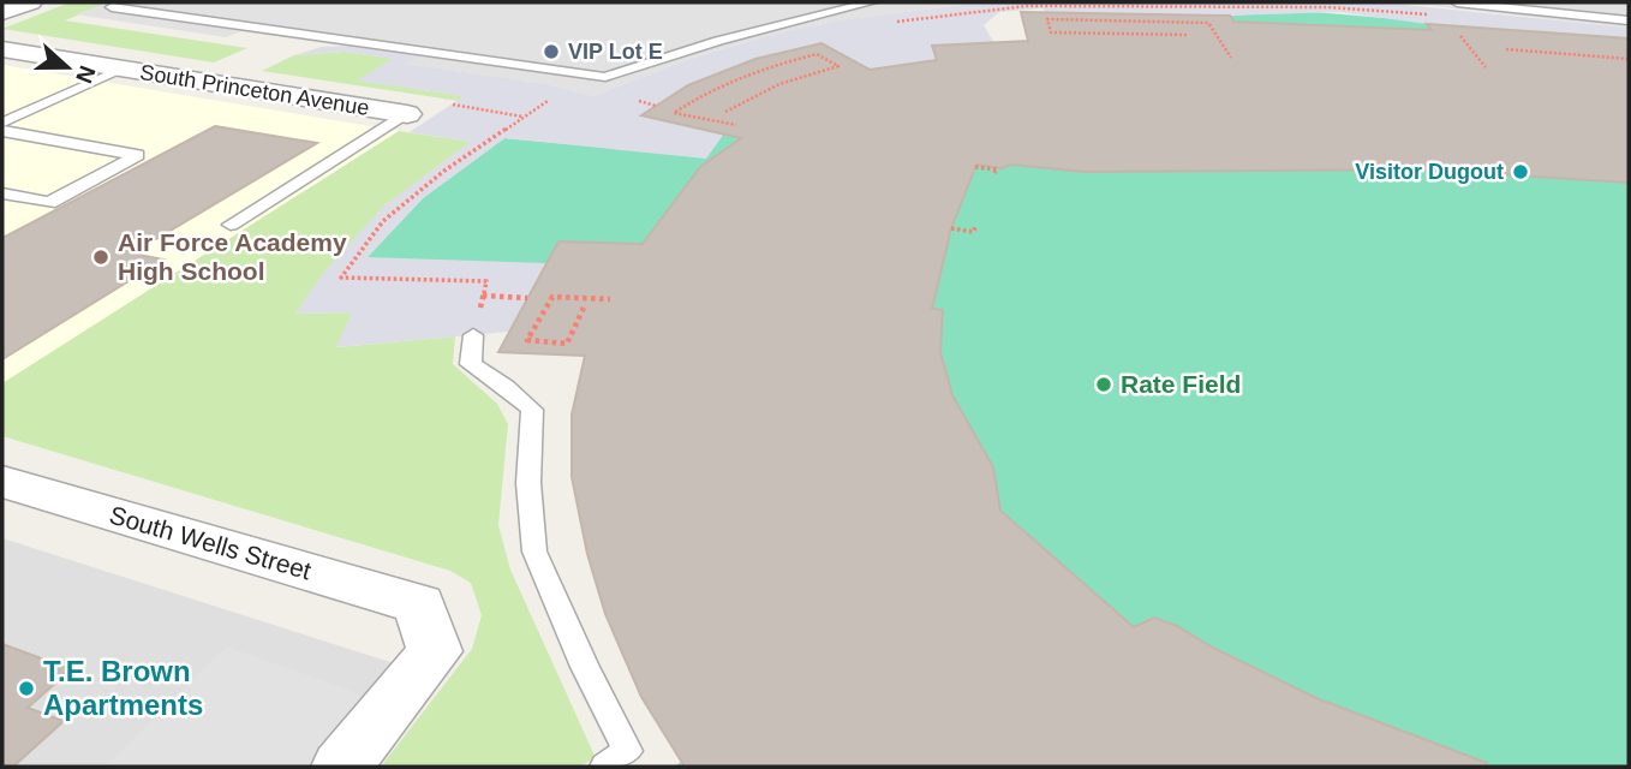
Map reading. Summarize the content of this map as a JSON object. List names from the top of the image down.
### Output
{
  "streets": {
    "street": ["South Princeton Avenue", "South Wells Street"]
  },
  "places": [
    "VIP Lot E",
    "Visitor Dugout",
    "Air Force Academy High School",
    "Rate Field",
    "T.E. Brown Apartments"
  ],
  "north": "right"
}
